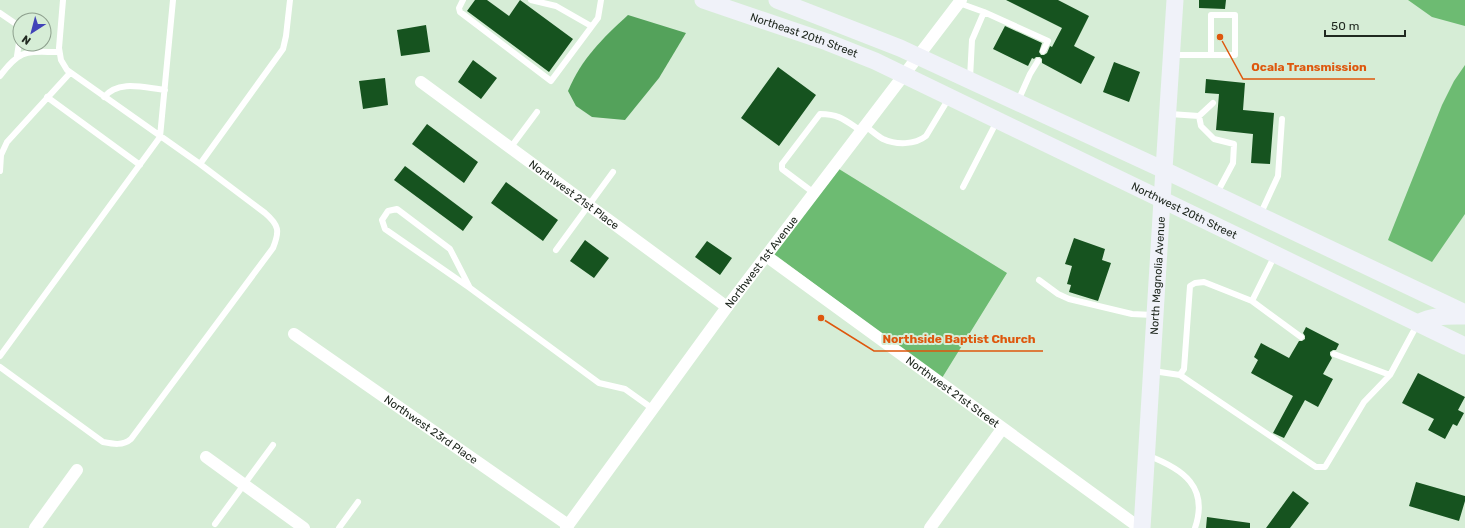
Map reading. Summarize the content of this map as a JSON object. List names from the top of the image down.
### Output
{
  "streets": {
    "main road": ["Northeast 20th Street", "Northwest 20th Street", "North Magnolia Avenue"],
    "street": [
      "Northwest 21st Place",
      "Northwest 1st Avenue",
      "Northwest 21st Street",
      "Northwest 23rd Place"
    ]
  },
  "crossings": [
    ["Northeast 20th Street", "Northwest 20th Street"],
    ["Northeast 20th Street", "Northwest 1st Avenue"],
    ["Northwest 21st Place", "Northwest 1st Avenue"],
    ["Northwest 20th Street", "Northwest 1st Avenue"],
    ["Northwest 20th Street", "North Magnolia Avenue"],
    ["Northwest 1st Avenue", "Northwest 21st Street"],
    ["Northwest 1st Avenue", "Northwest 23rd Place"],
    ["North Magnolia Avenue", "Northwest 21st Street"]
  ],
  "places": ["Ocala Transmission", "Northside Baptist Church"],
  "scale_bar": "50 m",
  "north": "bottom left"
}
